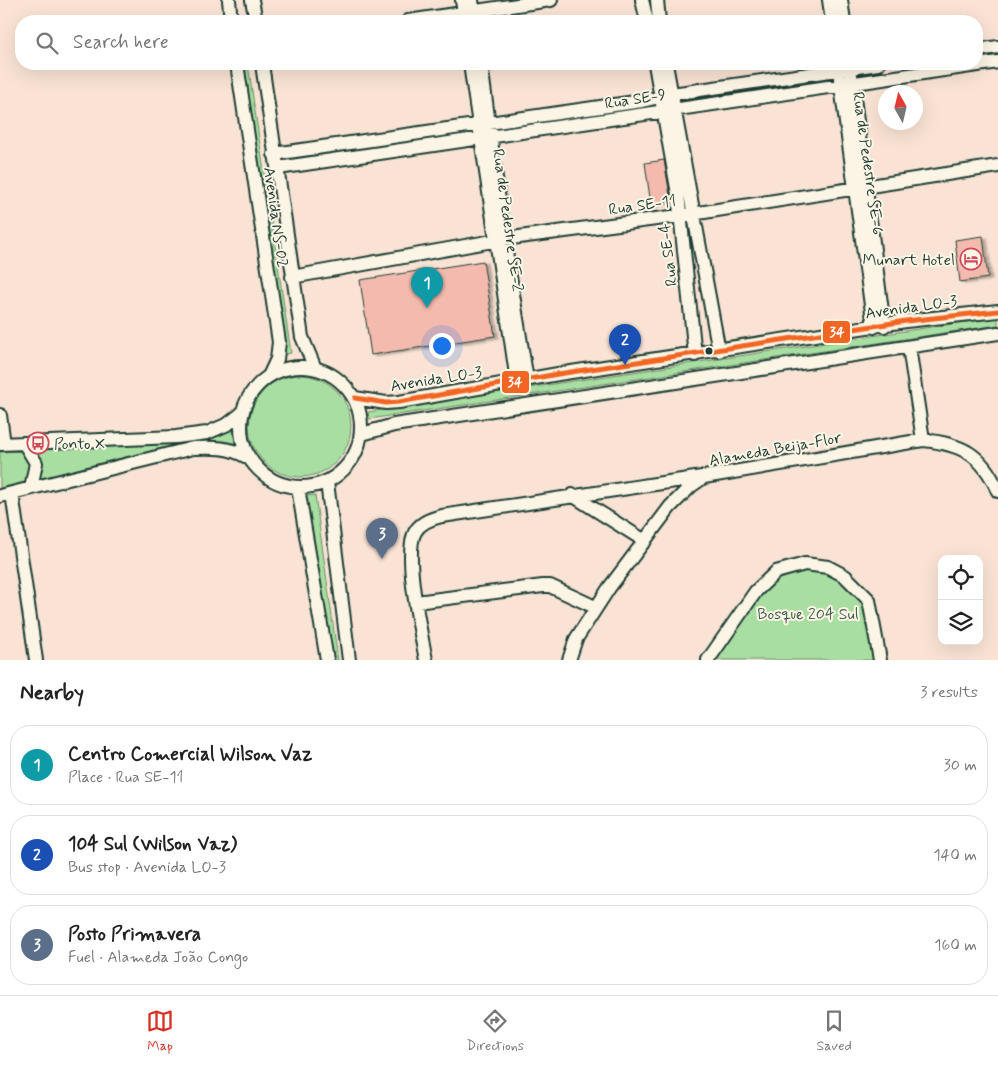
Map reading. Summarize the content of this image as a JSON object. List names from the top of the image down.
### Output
{
  "streets": {
    "street": [
      "Rua SE-9",
      "Rua de Pedestre SE-6",
      "Rua SE-11",
      "Avenida NS-02",
      "Rua de Pedestre SE-2",
      "Rua SE-4",
      "Avenida LO-3",
      "Alameda Beija-Flor"
    ]
  },
  "crossings": [
    ["Rua SE-9", "Rua de Pedestre SE-6"],
    ["Rua SE-9", "Avenida NS-02"],
    ["Rua SE-9", "Rua de Pedestre SE-2"],
    ["Rua SE-9", "Rua SE-4"],
    ["Rua de Pedestre SE-6", "Rua SE-11"],
    ["Rua de Pedestre SE-6", "Avenida LO-3"],
    ["Rua SE-11", "Avenida NS-02"],
    ["Rua SE-11", "Rua de Pedestre SE-2"],
    ["Rua SE-11", "Rua SE-4"],
    ["Avenida NS-02", "Avenida LO-3"],
    ["Rua de Pedestre SE-2", "Avenida LO-3"],
    ["Rua SE-4", "Avenida LO-3"]
  ],
  "parks": ["Bosque 204 Sul"],
  "places": {
    "hotel": ["Munart Hotel"],
    "bus stop": ["Ponto X"]
  },
  "lines": ["transit line 34"],
  "north": "top",
  "page": {
    "search": "Search here",
    "pins": ["1", "2", "3"],
    "heading": ["Nearby", "3 results"],
    "list": [
      {
        "mark": "1",
        "name": "Centro Comercial Wilson Vaz",
        "note": "Place · Rua SE-11",
        "value": "30 m"
      },
      {
        "mark": "2",
        "name": "104 Sul (Wilson Vaz)",
        "note": "Bus stop · Avenida LO-3",
        "value": "140 m"
      },
      {
        "mark": "3",
        "name": "Posto Primavera",
        "note": "Fuel · Alameda João Congo",
        "value": "160 m"
      }
    ],
    "nav": ["Map", "Directions", "Saved"]
  }
}
